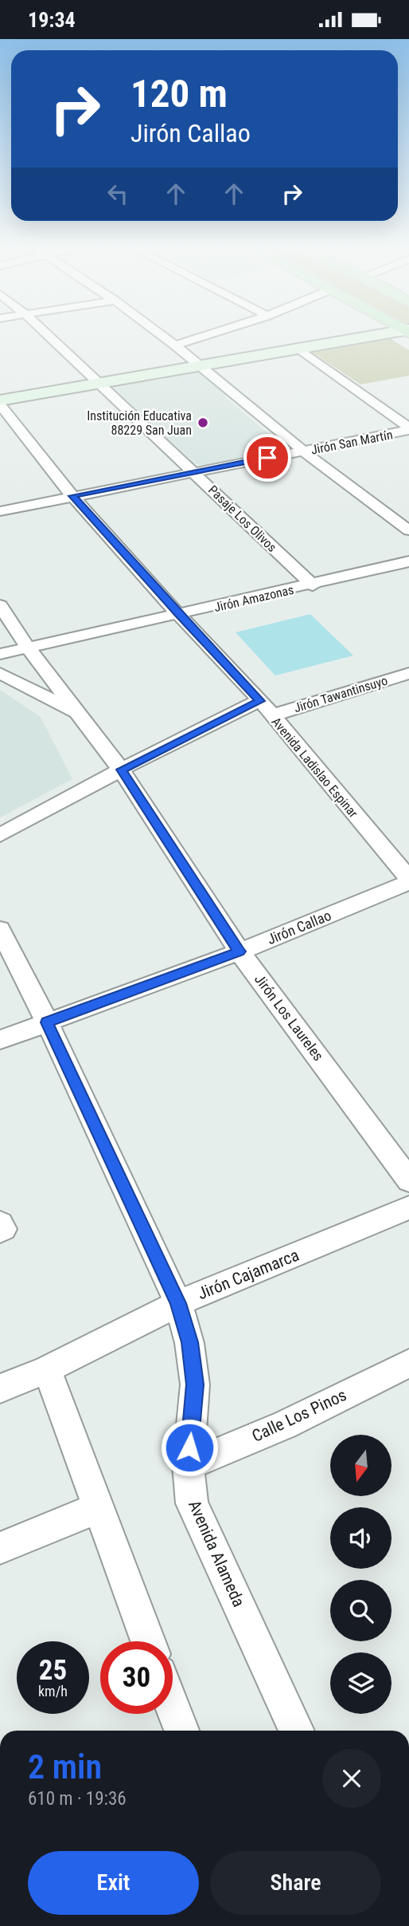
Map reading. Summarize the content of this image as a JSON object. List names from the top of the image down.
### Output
{
  "streets": {
    "street": [
      "Jirón San Martín",
      "Pasaje Los Olivos",
      "Jirón Amazonas",
      "Jirón Tawantinsuyo",
      "Avenida Ladislao Espinar",
      "Jirón Callao",
      "Jirón Los Laureles",
      "Jirón Cajamarca",
      "Calle Los Pinos",
      "Avenida Alameda"
    ]
  },
  "crossings": [
    ["Jirón San Martín", "Pasaje Los Olivos"],
    ["Jirón San Martín", "Avenida Ladislao Espinar"],
    ["Pasaje Los Olivos", "Jirón Amazonas"],
    ["Jirón Amazonas", "Avenida Ladislao Espinar"],
    ["Jirón Amazonas", "Jirón Los Laureles"],
    ["Jirón Tawantinsuyo", "Avenida Ladislao Espinar"],
    ["Avenida Ladislao Espinar", "Jirón Callao"],
    ["Jirón Callao", "Jirón Los Laureles"],
    ["Jirón Callao", "Avenida Alameda"],
    ["Jirón Cajamarca", "Avenida Alameda"],
    ["Calle Los Pinos", "Avenida Alameda"]
  ],
  "places": ["Institución Educativa 88229 San Juan"],
  "north": "bottom",
  "page": {
    "status": "19:34",
    "turn": ["120 m", "Jirón Callao"],
    "speed": "25 km/h",
    "limit": "30",
    "heading": ["2 min", "610 m · 19:36"],
    "buttons": ["Exit", "Share"]
  }
}
